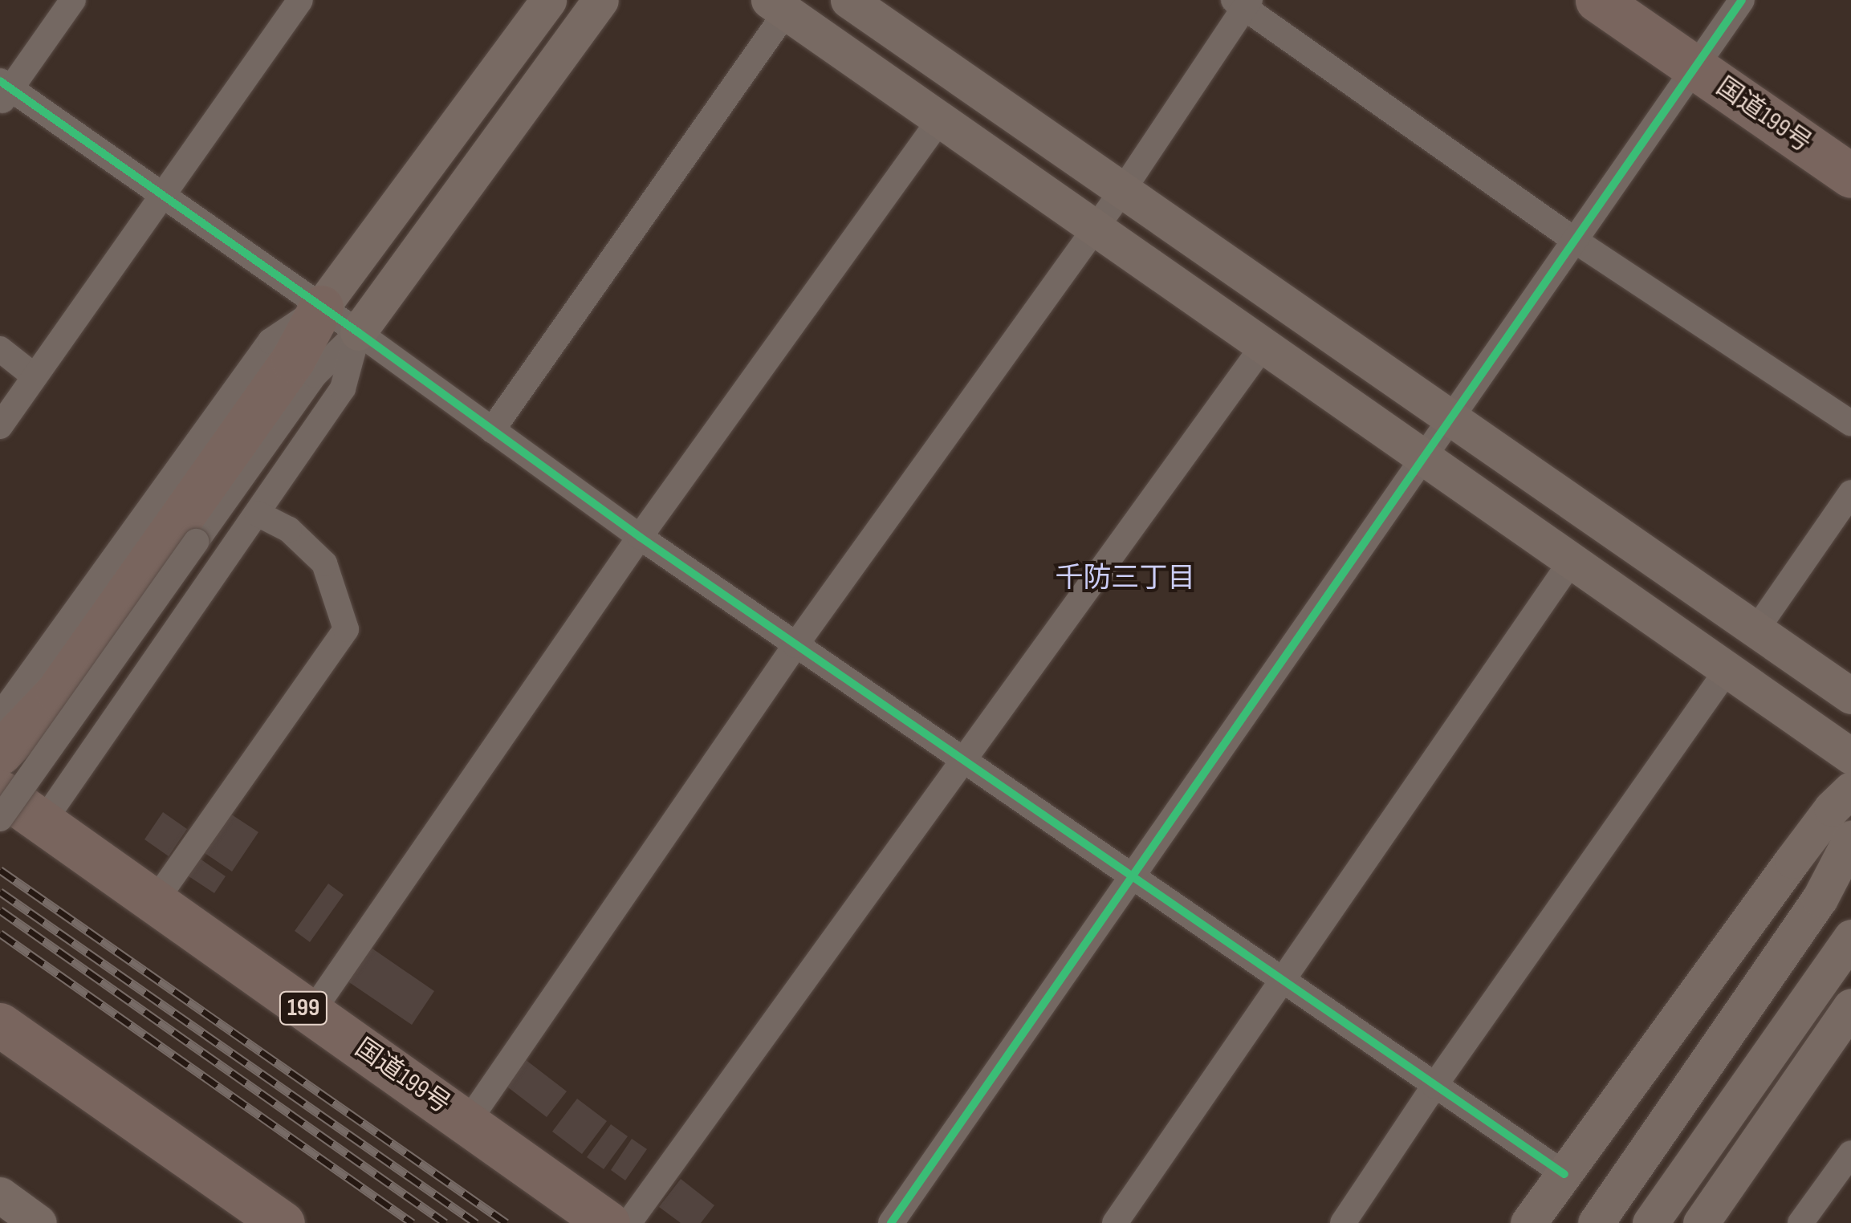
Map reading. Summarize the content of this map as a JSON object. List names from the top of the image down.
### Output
{
  "streets": {
    "highway": ["国道199号", "199"]
  },
  "districts": ["千防三丁目"]
}
